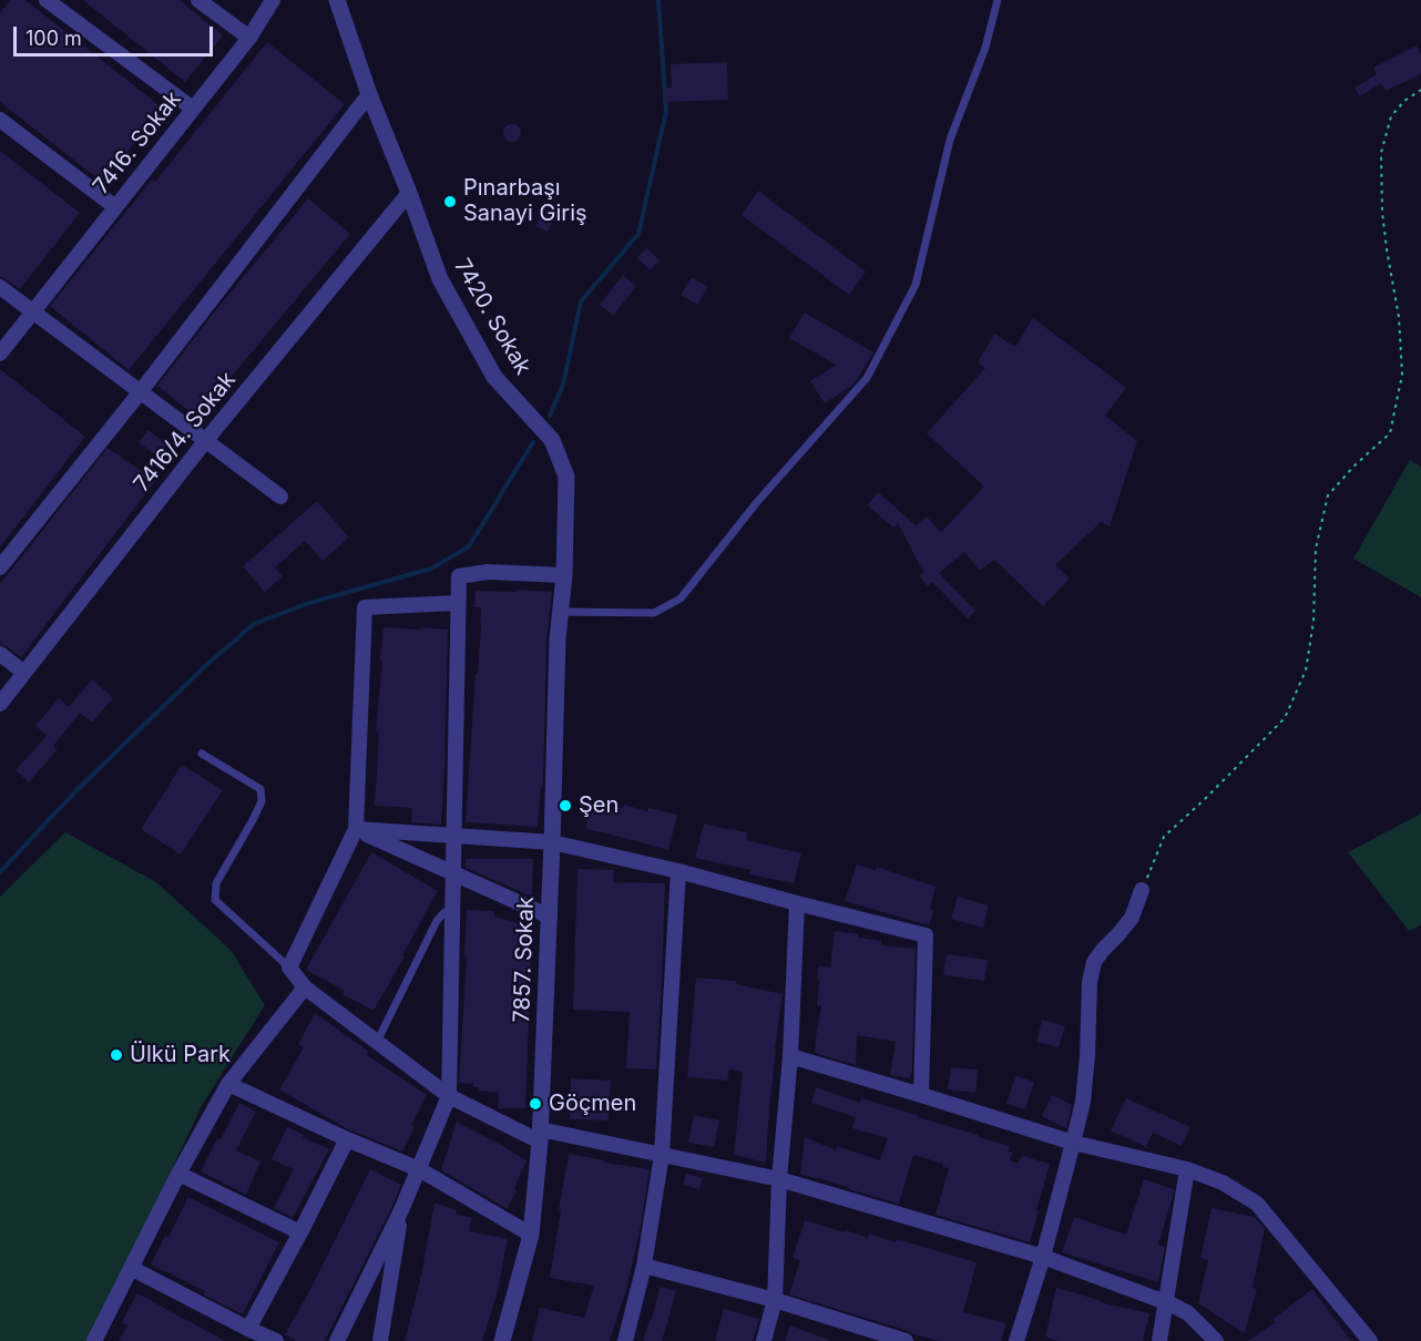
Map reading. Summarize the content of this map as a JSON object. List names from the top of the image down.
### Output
{
  "streets": {
    "street": [
      "7416. Sokak",
      "7420. Sokak",
      "7416/4. Sokak",
      "7857. Sokak"
    ]
  },
  "crossings": [
    ["7420. Sokak", "7416/4. Sokak"],
    ["7420. Sokak", "7857. Sokak"]
  ],
  "places": [
    "Pınarbaşı Sanayi Giriş",
    "Şen",
    "Ülkü Park",
    "Göçmen"
  ],
  "scale_bar": "100 m"
}
